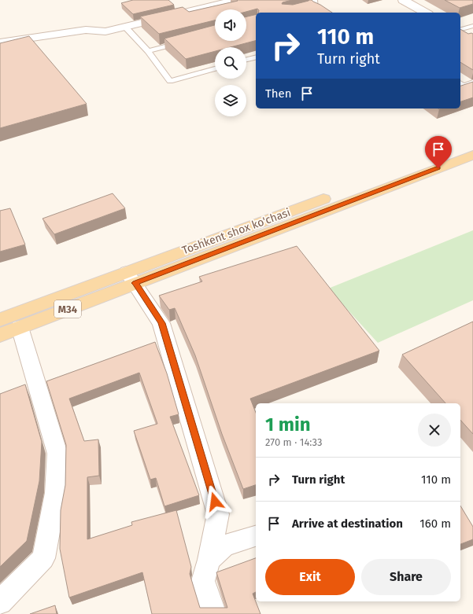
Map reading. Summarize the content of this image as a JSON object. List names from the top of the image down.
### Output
{
  "streets": {
    "main road": ["Toshkent shox ko'chasi", "M34"]
  },
  "page": {
    "turn": ["110 m", "Turn right"],
    "then": "Then",
    "heading": ["1 min", "270 m · 14:33"],
    "list": [
      {
        "name": "Turn right",
        "value": "110 m"
      },
      {
        "name": "Arrive at destination",
        "value": "160 m"
      }
    ],
    "buttons": ["Exit", "Share"]
  }
}
